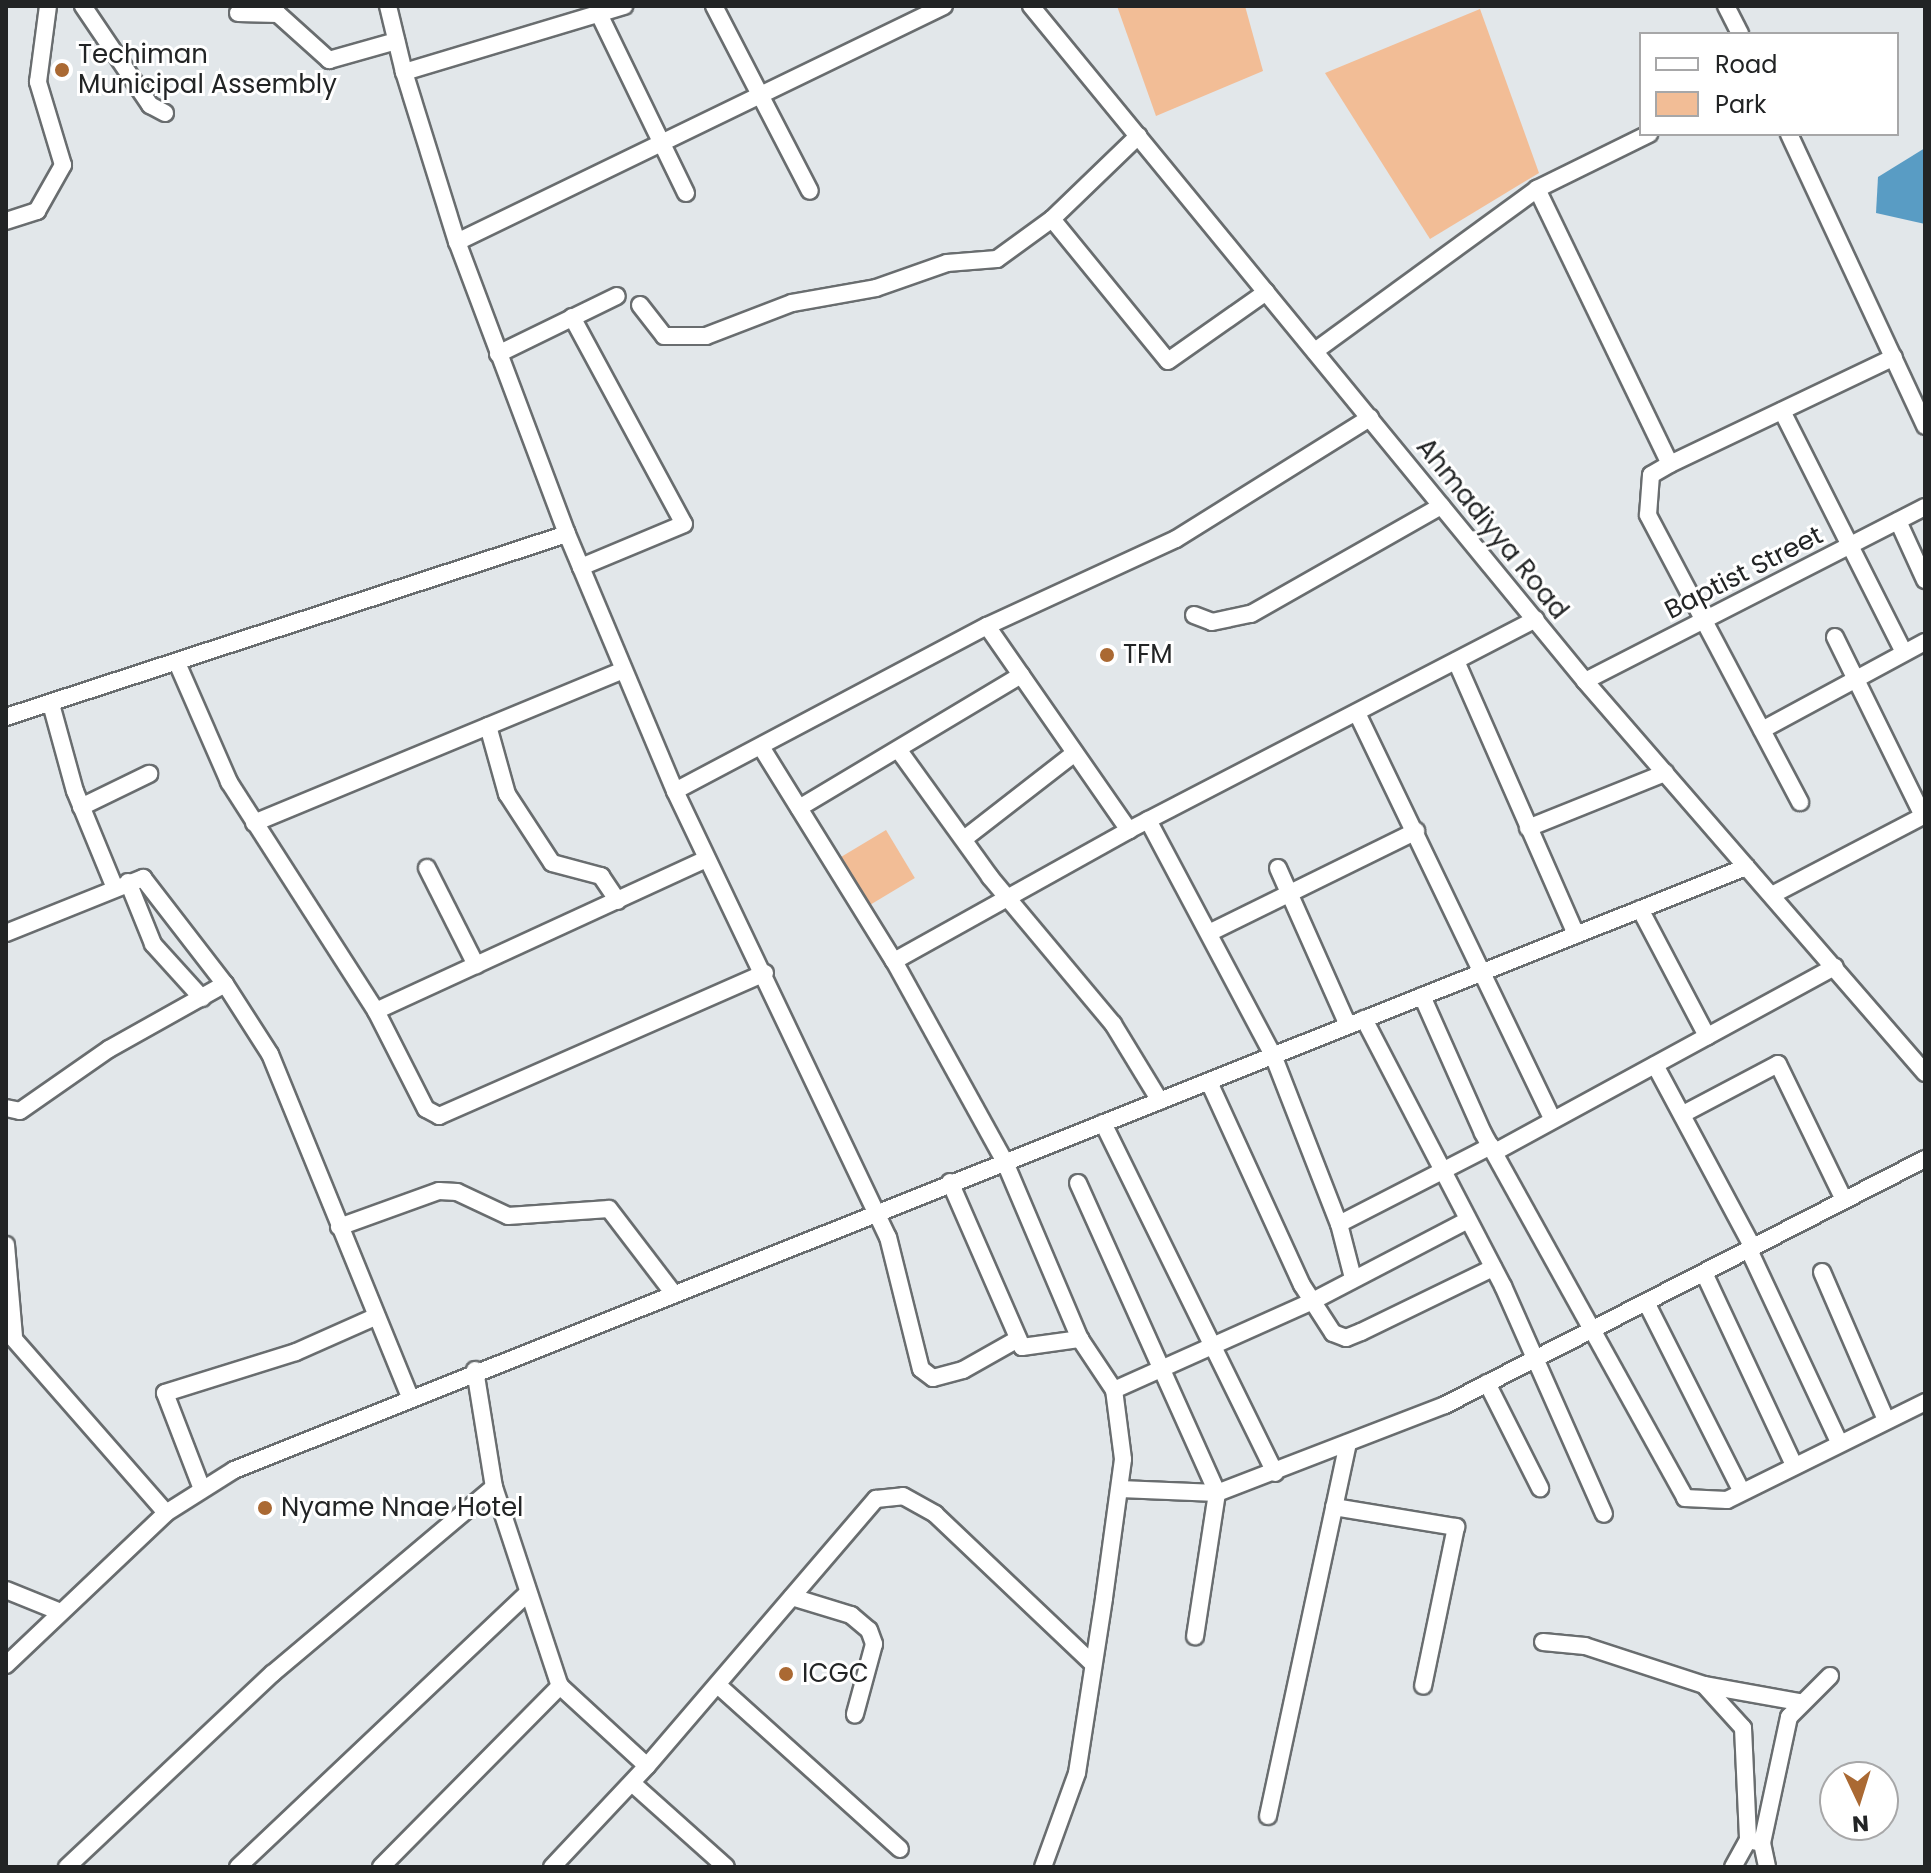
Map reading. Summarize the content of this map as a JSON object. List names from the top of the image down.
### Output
{
  "streets": {
    "street": ["Ahmadiyya Road", "Baptist Street"]
  },
  "crossings": [
    ["Ahmadiyya Road", "Baptist Street"]
  ],
  "places": [
    "Techiman Municipal Assembly",
    "TFM",
    "Nyame Nnae Hotel",
    "ICGC"
  ],
  "legend": ["Road", "Park"],
  "north": "bottom"
}
